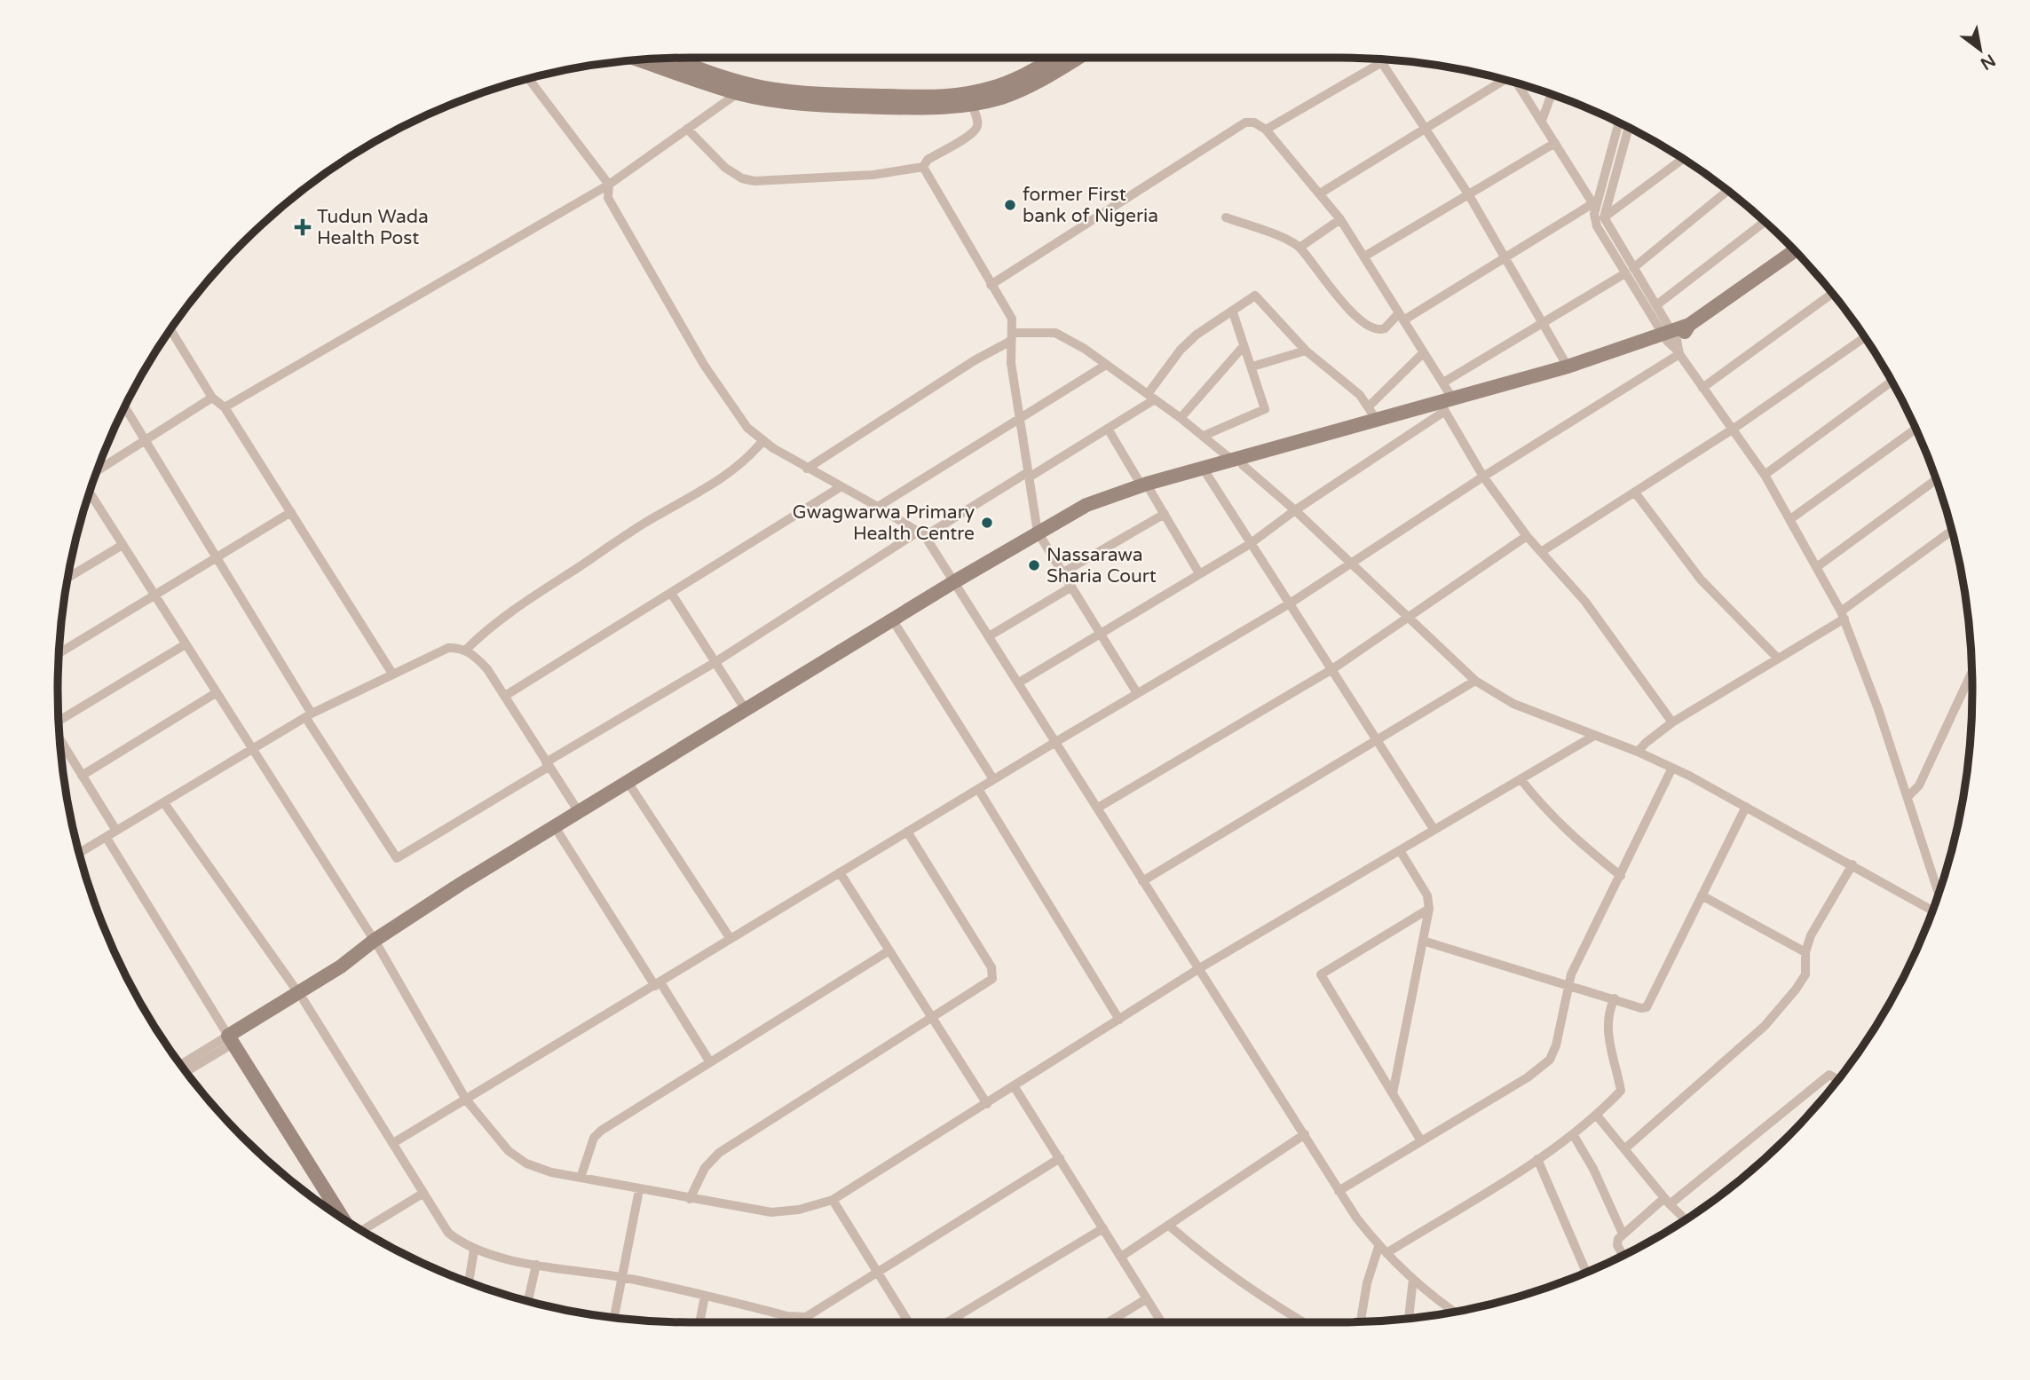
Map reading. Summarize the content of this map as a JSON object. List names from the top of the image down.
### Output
{
  "places": {
    "other": ["former First bank of Nigeria", "Gwagwarwa Primary Health Centre", "Nassarawa Sharia Court"],
    "health": ["Tudun Wada Health Post"]
  },
  "north": "bottom right"
}
